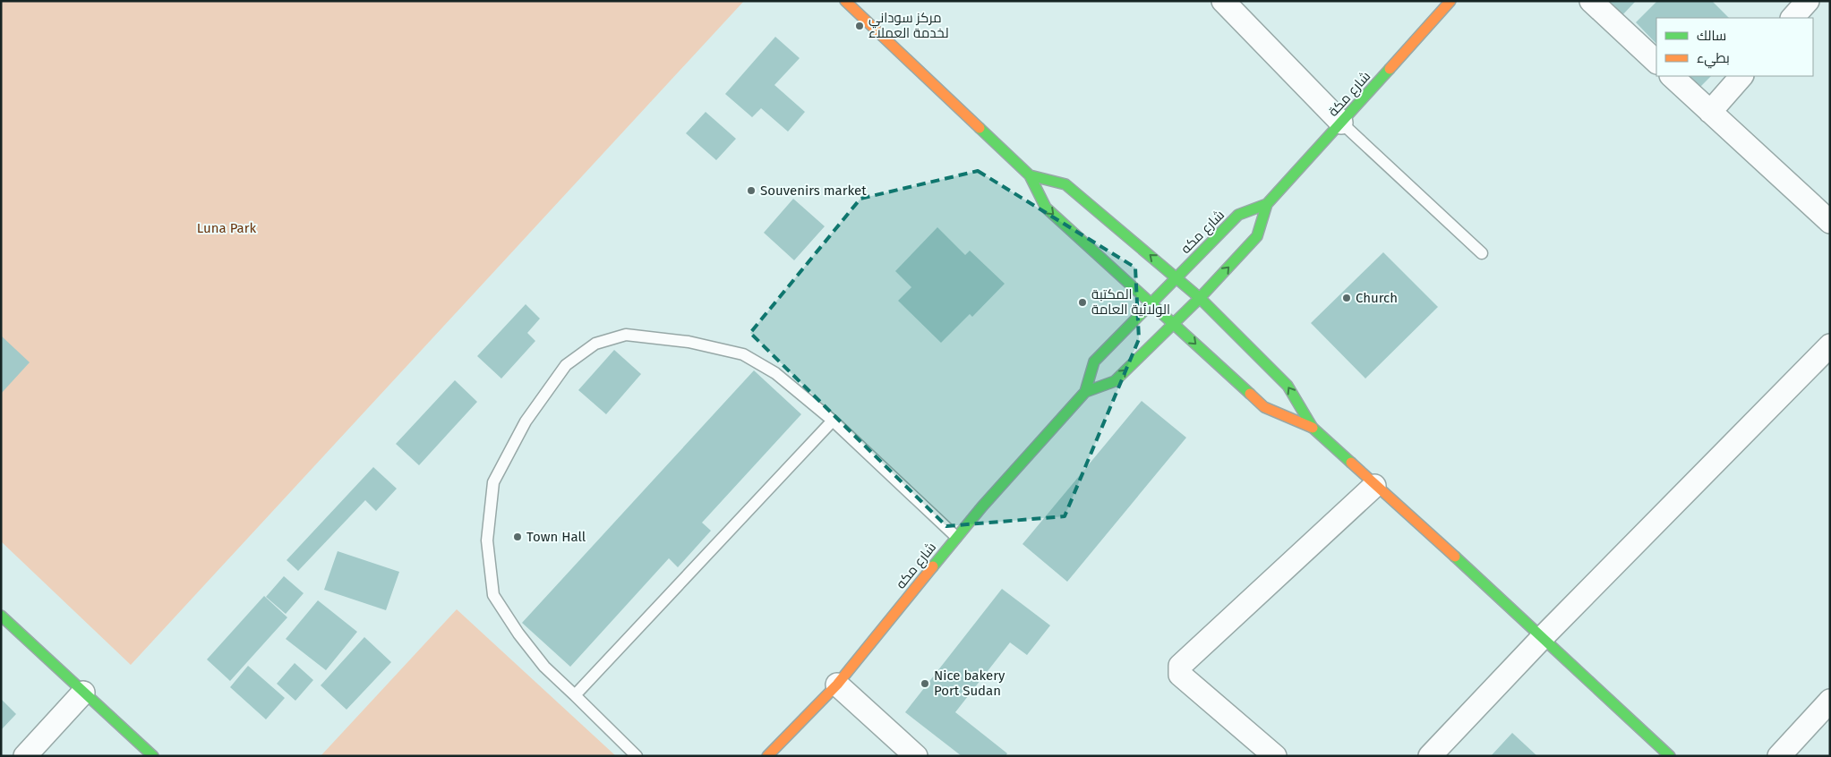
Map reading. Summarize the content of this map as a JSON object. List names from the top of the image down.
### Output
{
  "streets": {
    "main road": ["شارع مكة", "شارع مكه"]
  },
  "crossings": [
    ["شارع مكة", "شارع مكه"]
  ],
  "parks": ["Luna Park"],
  "places": [
    "مركز سوداني لخدمة العملاء",
    "Souvenirs market",
    "Church",
    "المكتبة الولائية العامة",
    "Town Hall",
    "Nice bakery Port Sudan"
  ],
  "legend": ["سالك", "بطيء"]
}
